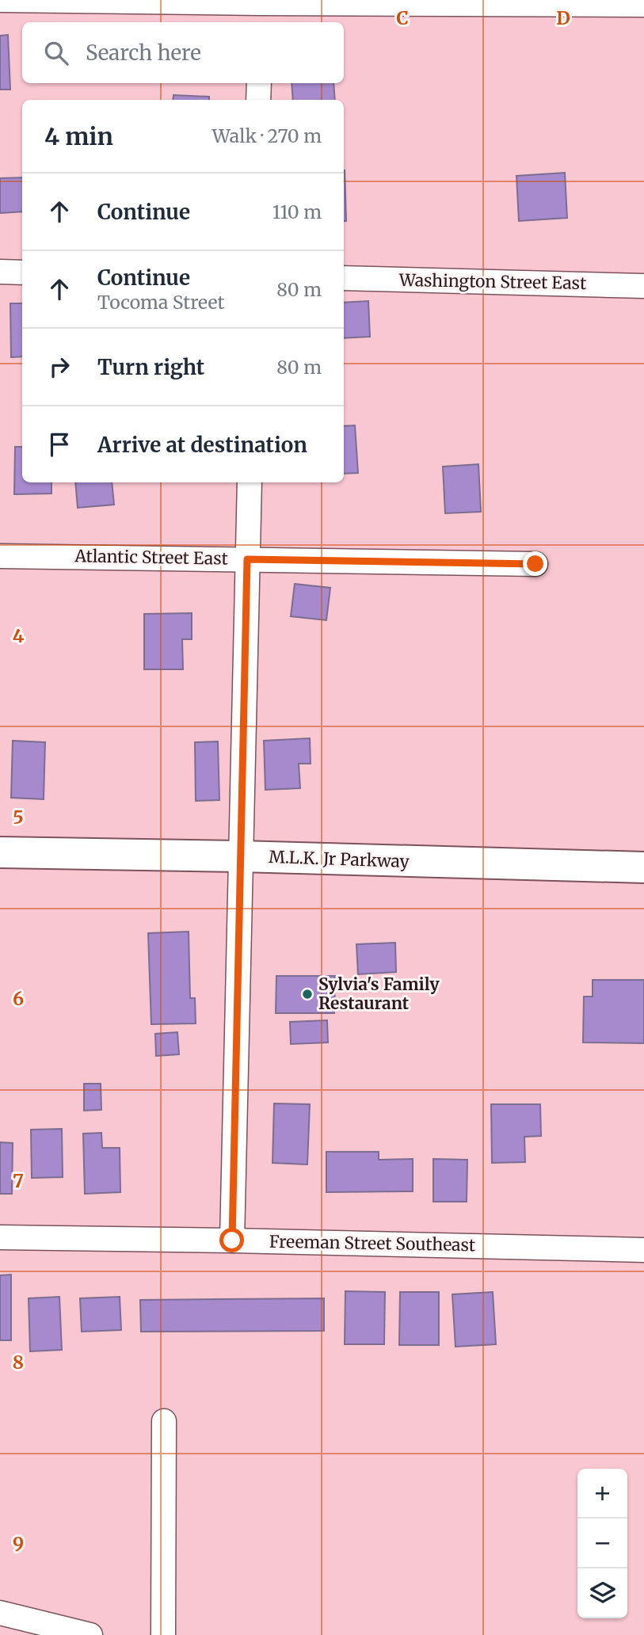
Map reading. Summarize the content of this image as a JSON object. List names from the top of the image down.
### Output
{
  "streets": {
    "main road": ["M.L.K. Jr Parkway"],
    "street": ["Washington Street East", "Atlantic Street East", "Freeman Street Southeast"]
  },
  "places": ["Sylvia's Family Restaurant"],
  "page": {
    "search": "Search here",
    "heading": ["4 min", "Walk · 270 m"],
    "list": [
      ["Continue", "110 m"],
      ["Continue", "Tocoma Street", "80 m"],
      ["Turn right", "80 m"],
      "Arrive at destination"
    ],
    "map_buttons": ["+", "−"]
  },
  "grid": {
    "columns": ["C", "D"],
    "rows": [
      "4",
      "5",
      "6",
      "7",
      "8",
      "9"
    ]
  }
}
